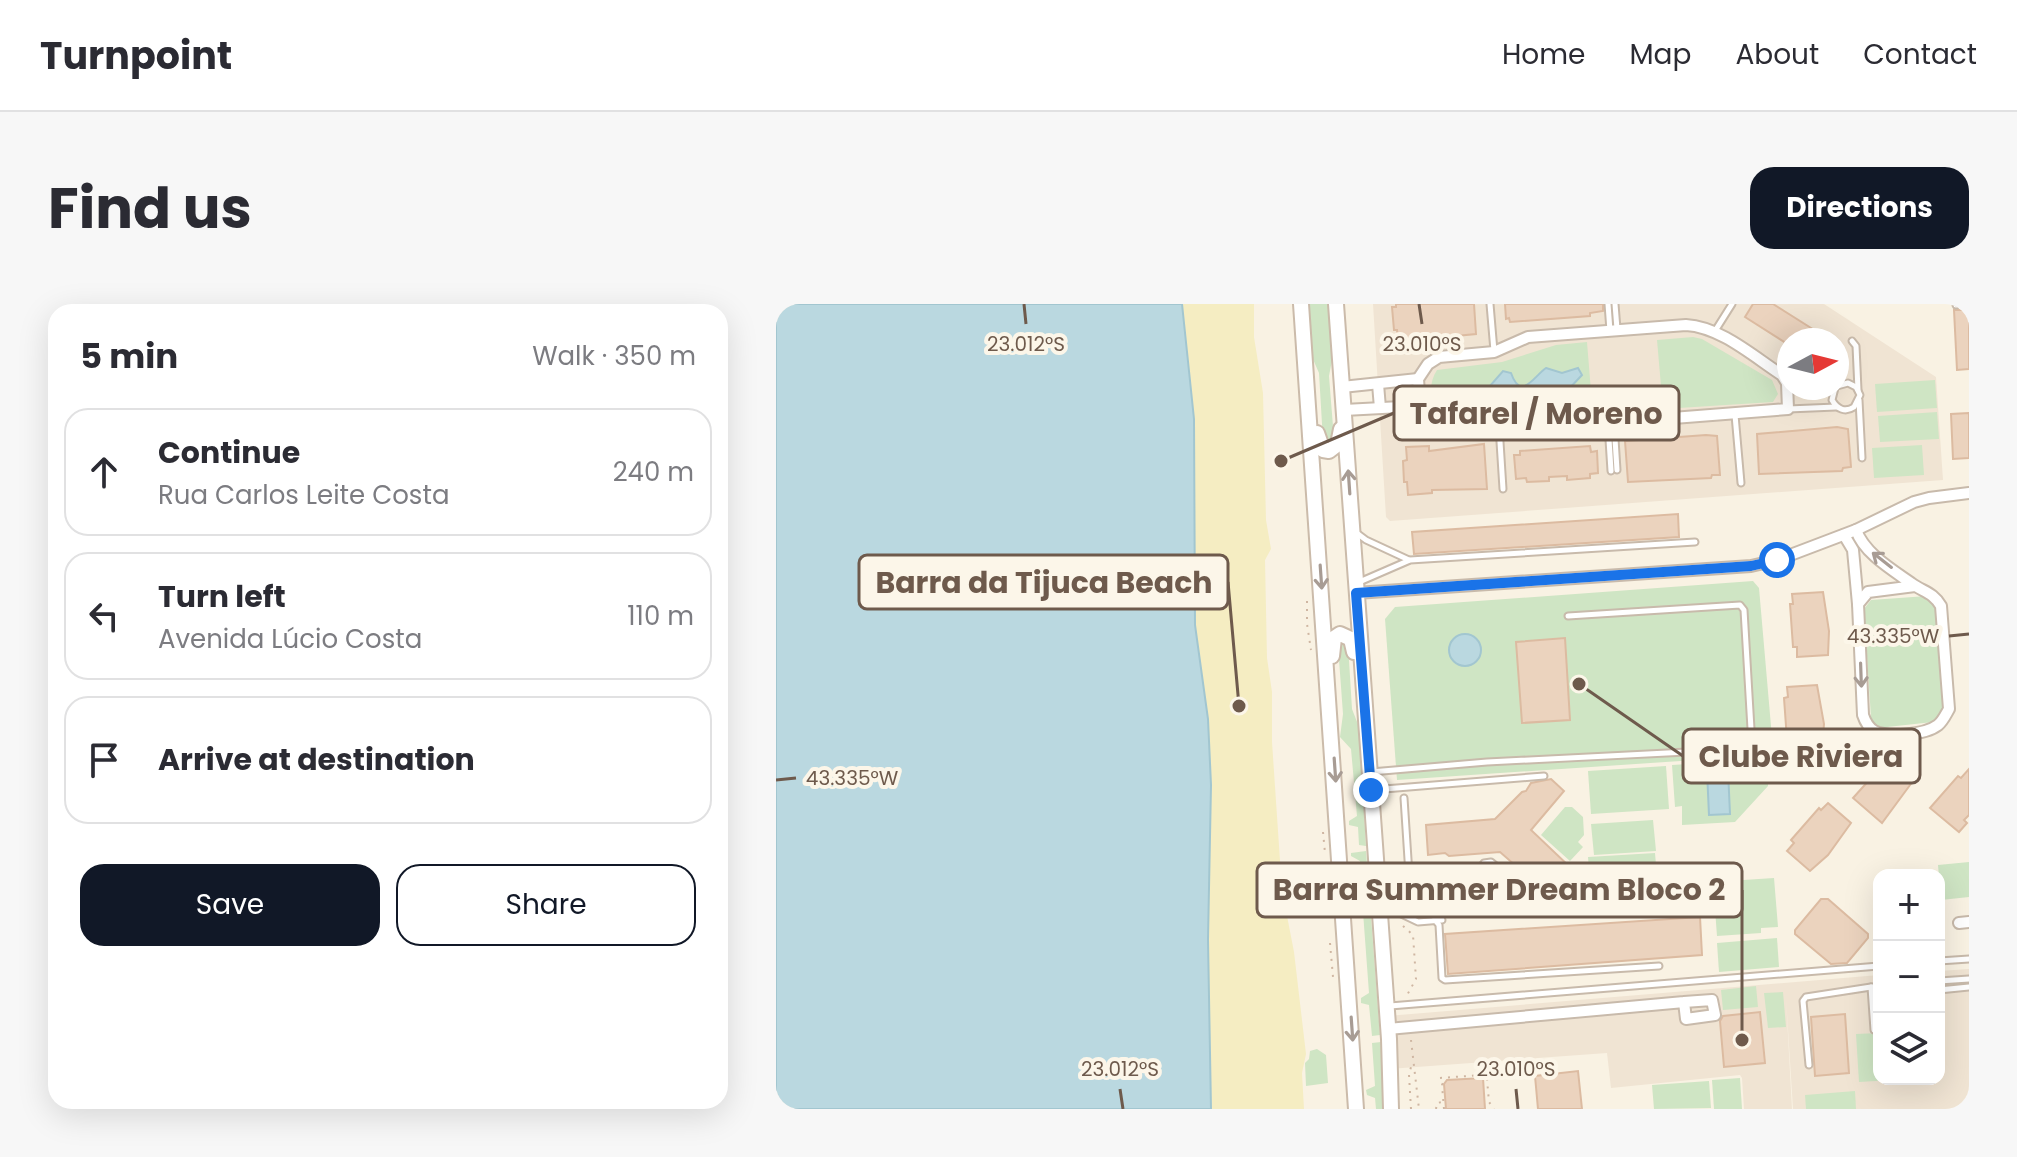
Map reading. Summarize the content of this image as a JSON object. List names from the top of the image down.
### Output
{
  "places": [
    "Tafarel / Moreno",
    "Clube Riviera",
    "Barra da Tijuca Beach",
    "Barra Summer Dream Bloco 2"
  ],
  "north": "right",
  "page": {
    "header": "Turnpoint",
    "nav": [
      "Home",
      "Map",
      "About",
      "Contact"
    ],
    "title": "Find us",
    "buttons": [
      "Directions",
      ["Save", "Share"]
    ],
    "heading": ["5 min", "Walk · 350 m"],
    "list": [
      ["Continue", "Rua Carlos Leite Costa", "240 m"],
      ["Turn left", "Avenida Lúcio Costa", "110 m"],
      "Arrive at destination"
    ],
    "map_buttons": ["+", "−"]
  },
  "coordinates": ["23.012°S", "23.010°S", "43.335°W"]
}
